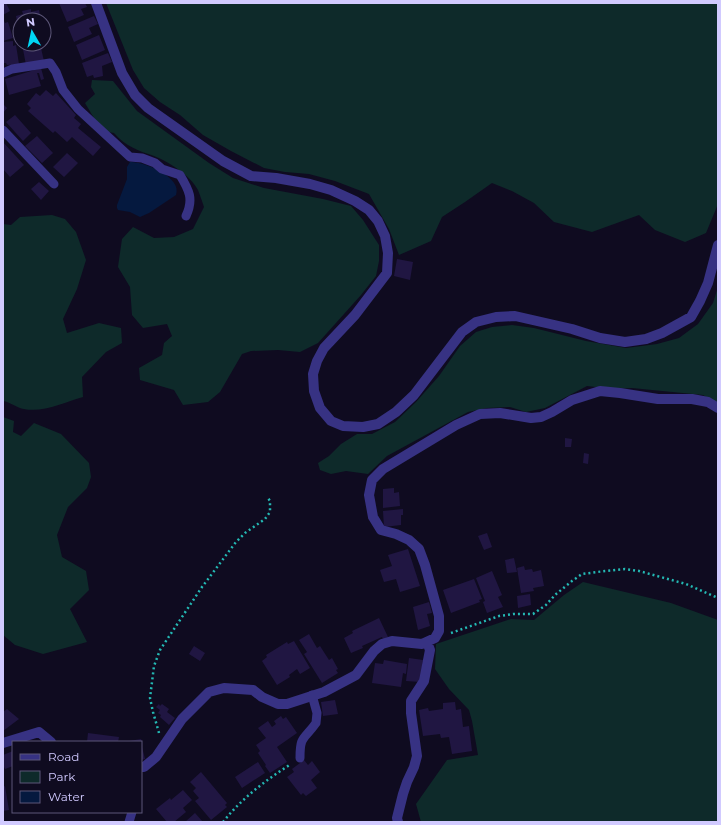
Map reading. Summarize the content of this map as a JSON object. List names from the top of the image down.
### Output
{
  "legend": ["Road", "Park", "Water"],
  "north": "top"
}
